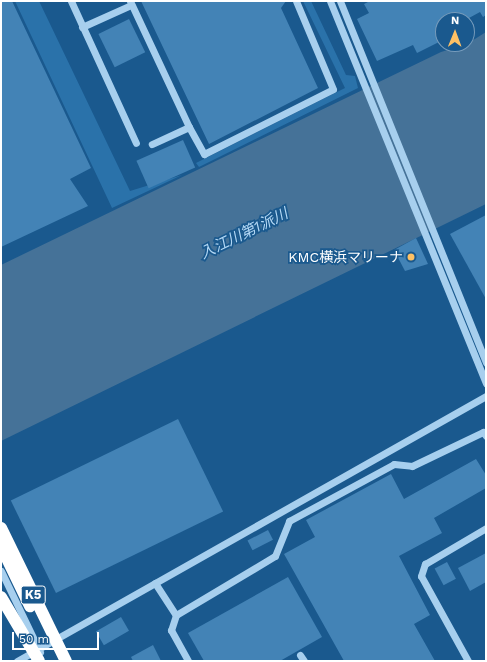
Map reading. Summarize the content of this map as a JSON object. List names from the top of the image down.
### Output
{
  "streets": {
    "highway": ["K5"]
  },
  "water": ["入江川第1派川"],
  "places": ["KMC横浜マリーナ"],
  "scale_bar": "50 m",
  "north": "top"
}
